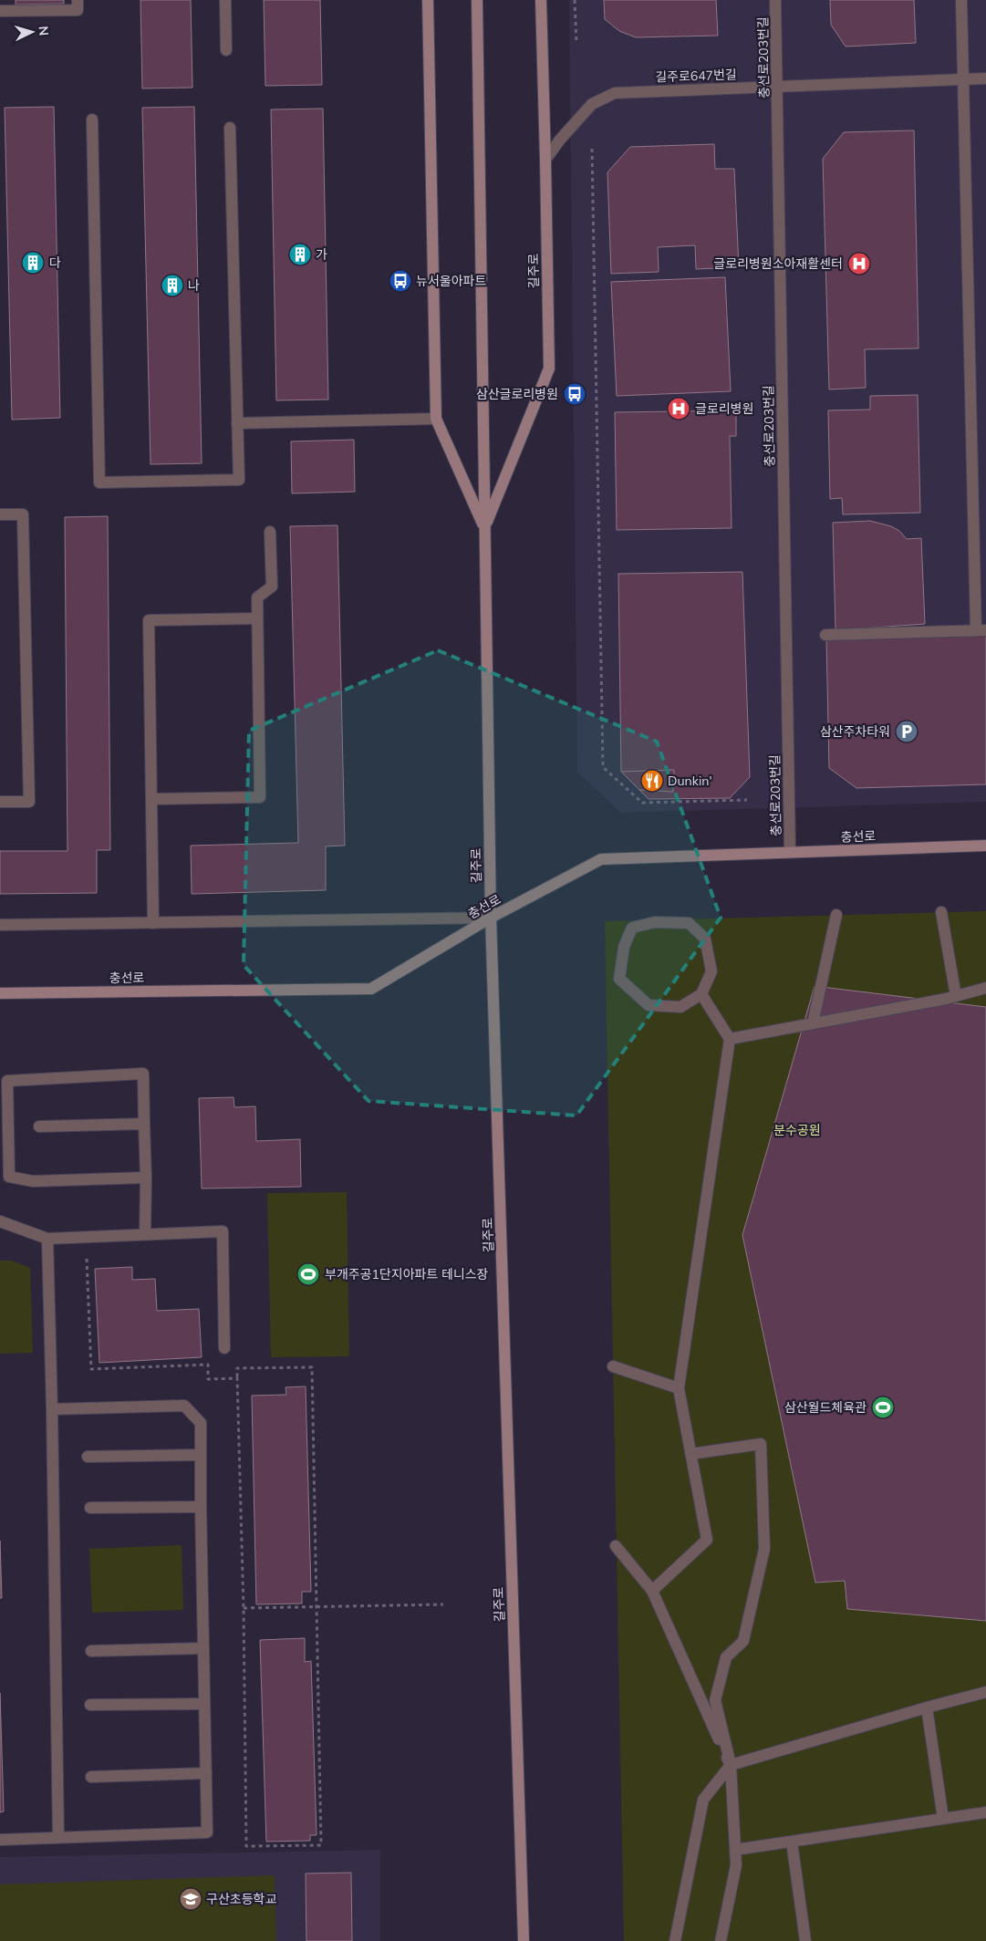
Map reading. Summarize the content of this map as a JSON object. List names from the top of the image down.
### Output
{
  "streets": {
    "main road": ["길주로", "충선로"],
    "street": ["충선로203번길", "길주로647번길"]
  },
  "crossings": [
    ["충선로203번길", "길주로647번길"],
    ["충선로203번길", "충선로"],
    ["길주로647번길", "길주로"],
    ["길주로", "충선로"]
  ],
  "parks": ["분수공원"],
  "places": {
    "building": ["가", "다", "나"],
    "hospital": ["글로리병원소아재활센터", "글로리병원"],
    "bus stop": ["뉴서울아파트", "삼산글로리병원"],
    "parking": ["삼산주차타워"],
    "restaurant": ["Dunkin'"],
    "sports": ["부개주공1단지아파트 테니스장", "삼산월드체육관"],
    "school or university": ["구산초등학교"]
  },
  "north": "right"
}
